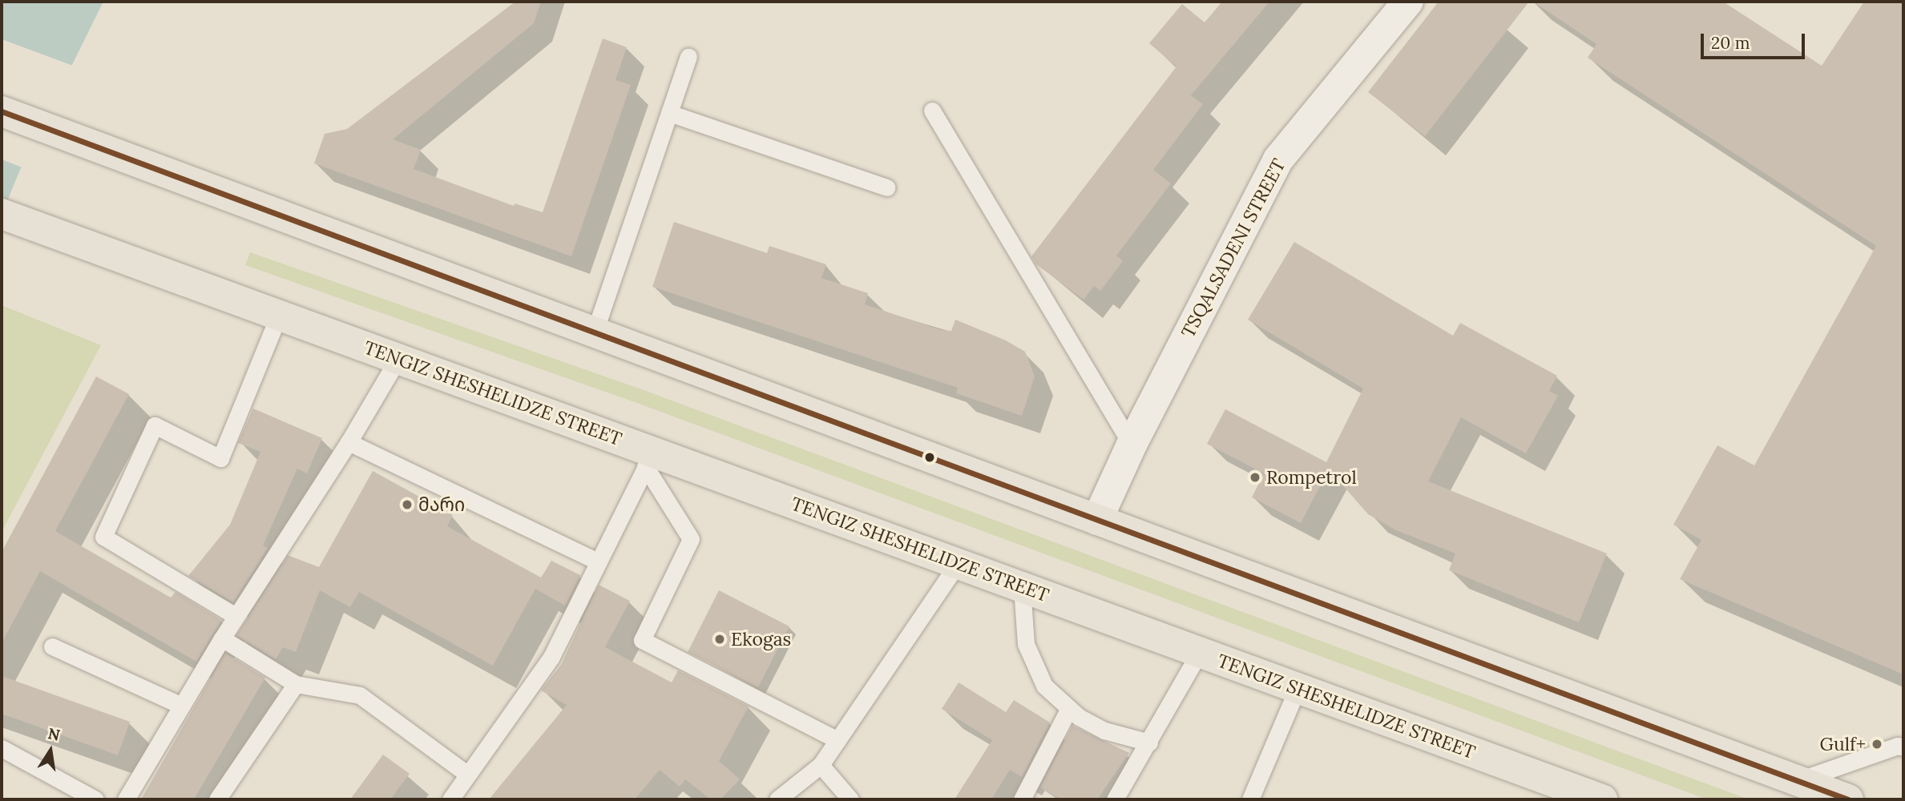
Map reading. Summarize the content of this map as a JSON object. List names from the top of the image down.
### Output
{
  "streets": {
    "main road": ["TENGIZ SHESHELIDZE STREET"],
    "street": ["TSQALSADENI STREET"]
  },
  "places": [
    "Rompetrol",
    "მარი",
    "Ekogas",
    "Gulf+"
  ],
  "scale_bar": "20 m",
  "north": "top"
}
